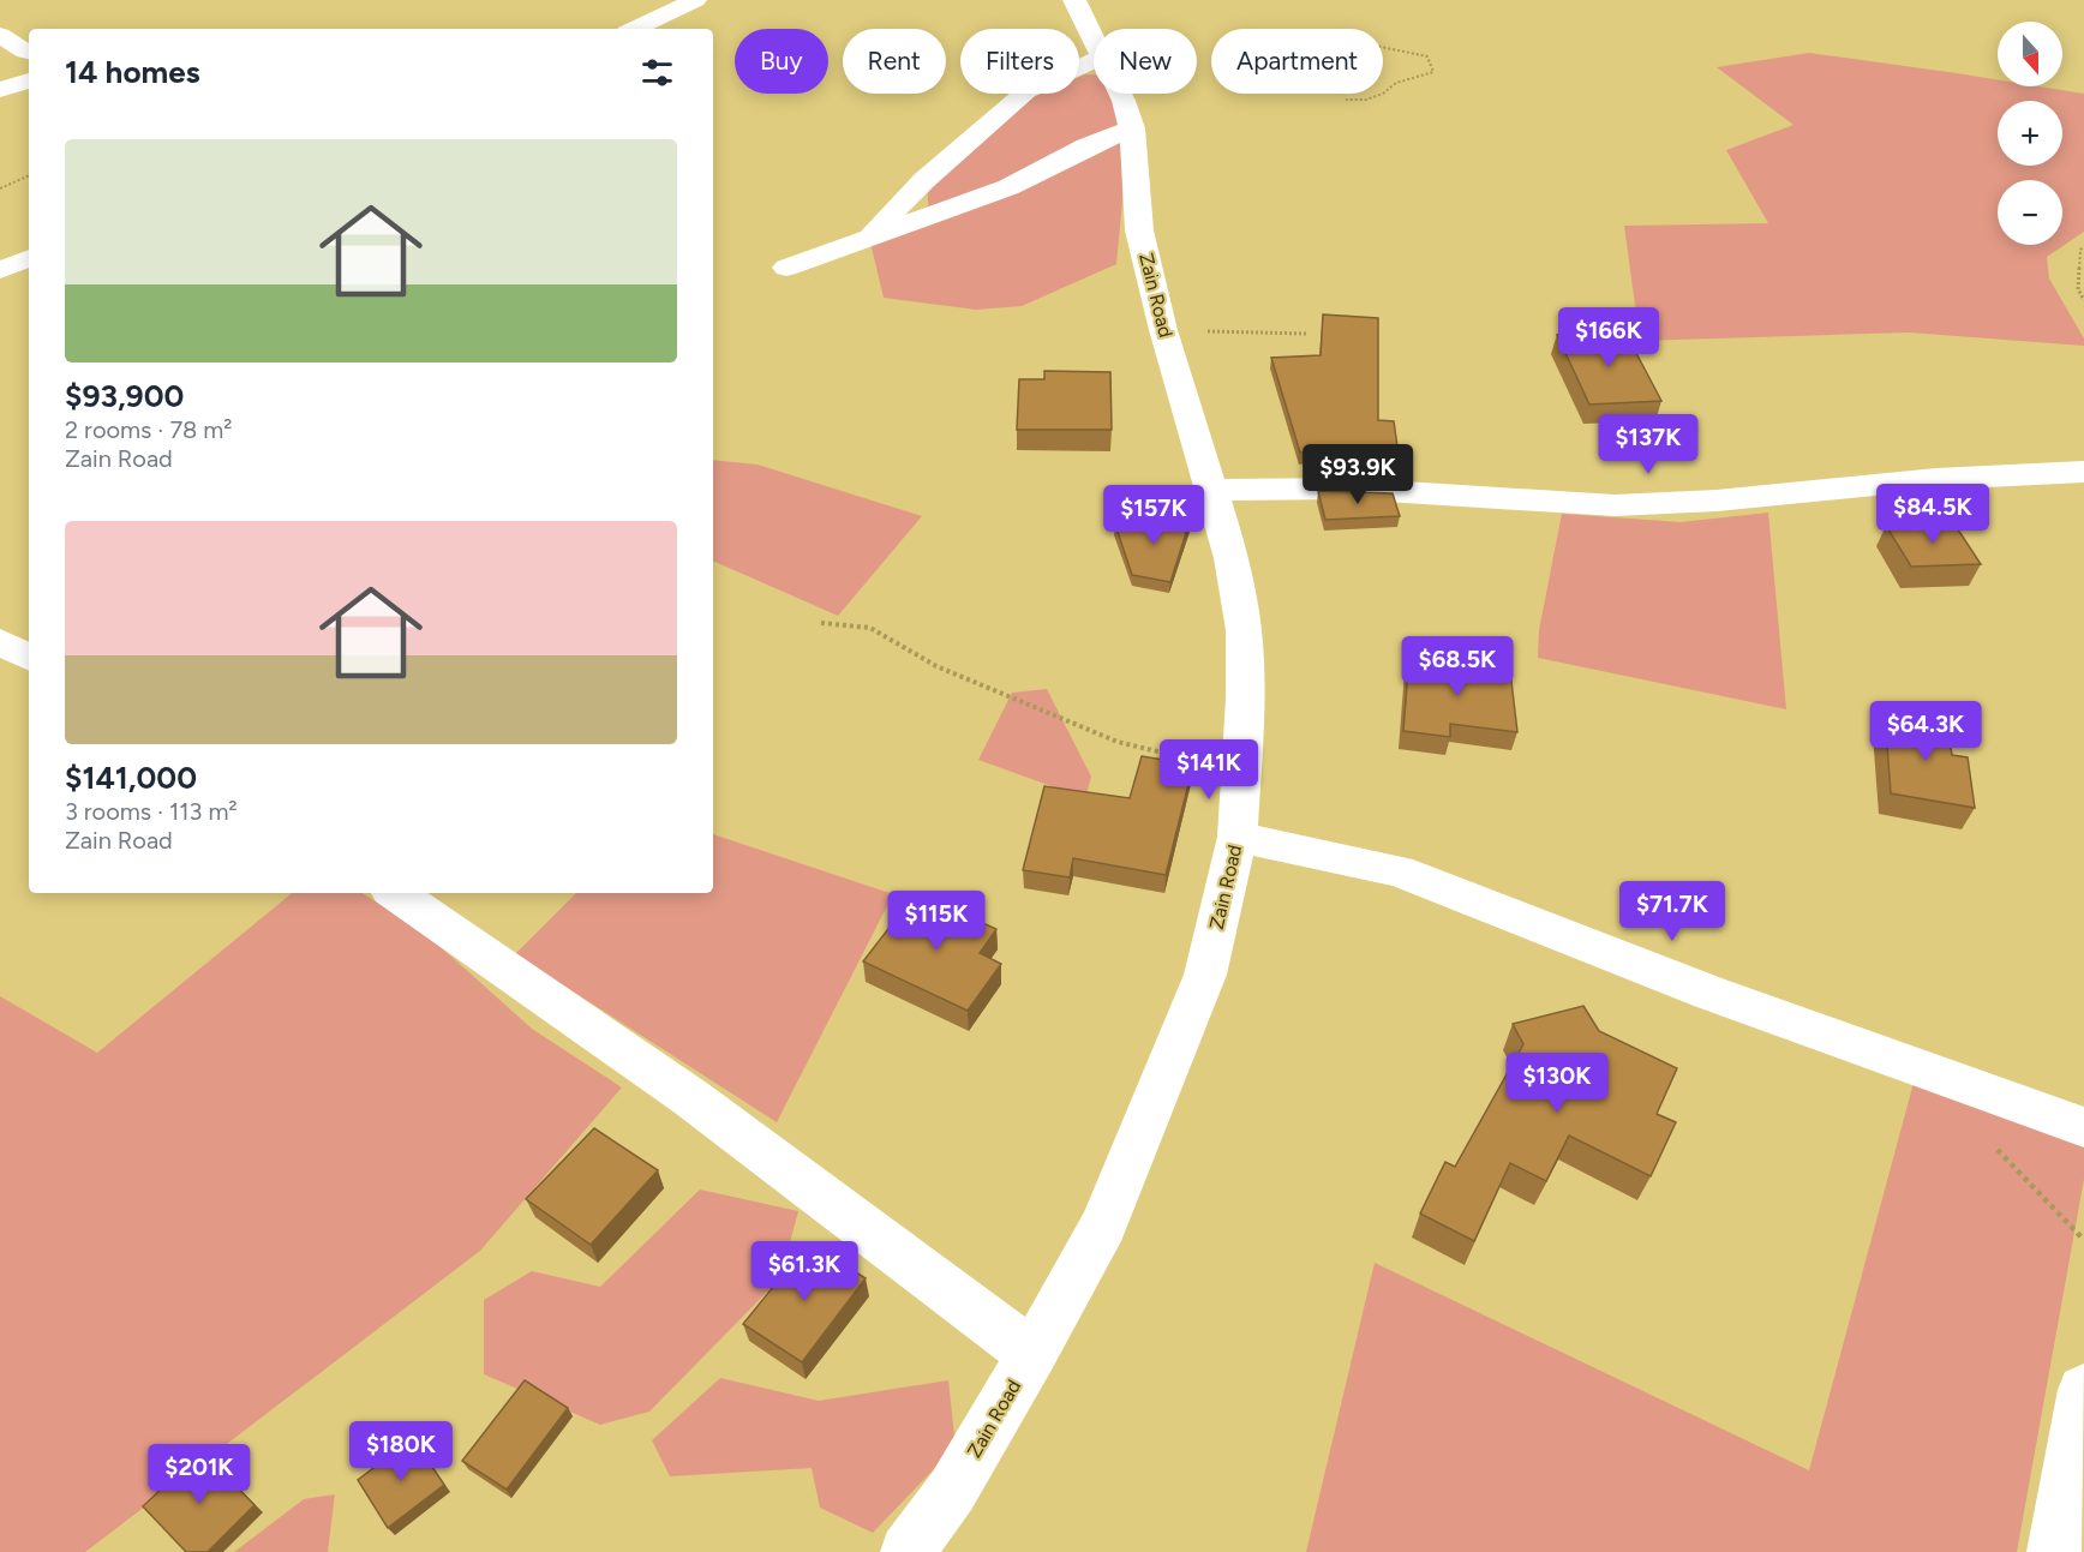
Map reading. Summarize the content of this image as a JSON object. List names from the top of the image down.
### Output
{
  "streets": {
    "street": ["Zain Road"]
  },
  "north": "bottom",
  "page": {
    "map_buttons": ["+", "−"],
    "chip": [
      "Buy",
      "Rent",
      "Filters",
      "New",
      "Apartment"
    ],
    "heading": "14 homes",
    "list": [
      {
        "name": "$93,900",
        "note": "2 rooms · 78 m² · Zain Road"
      },
      {
        "name": "$141,000",
        "note": "3 rooms · 113 m² · Zain Road"
      }
    ],
    "price": [
      "$166K",
      "$137K",
      "$93.9K",
      "$84.5K",
      "$157K",
      "$68.5K",
      "$64.3K",
      "$141K",
      "$71.7K",
      "$115K",
      "$130K",
      "$61.3K",
      "$180K",
      "$201K"
    ]
  }
}
